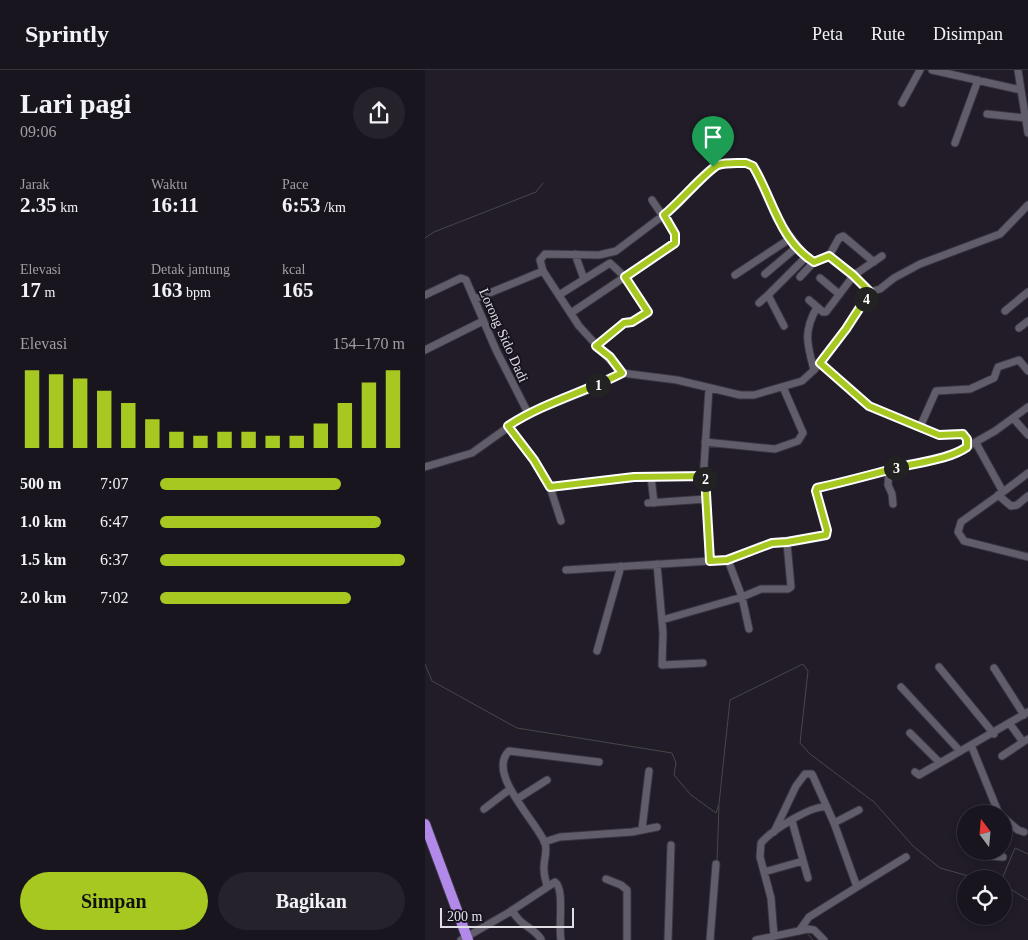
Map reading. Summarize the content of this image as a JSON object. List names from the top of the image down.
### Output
{
  "streets": {
    "street": ["Lorong Sido Dadi"]
  },
  "scale_bar": "200 m",
  "north": "top",
  "page": {
    "header": "Sprintly",
    "nav": ["Peta", "Rute", "Disimpan"],
    "heading": ["Lari pagi", "09:06"],
    "stats": [
      ["Jarak", "2.35 km"],
      ["Waktu", "16:11"],
      ["Pace", "6:53 /km"],
      ["Elevasi", "17 m"],
      ["Detak jantung", "163 bpm"],
      ["kcal", "165"]
    ],
    "pins": [
      "4",
      "1",
      "3",
      "2"
    ],
    "chart": ["Elevasi", "154–170 m"],
    "list": [
      {
        "name": "500 m",
        "note": "7:07"
      },
      {
        "name": "1.0 km",
        "note": "6:47"
      },
      {
        "name": "1.5 km",
        "note": "6:37"
      },
      {
        "name": "2.0 km",
        "note": "7:02"
      }
    ],
    "buttons": ["Simpan", "Bagikan"],
    "scale": "200 m"
  }
}
